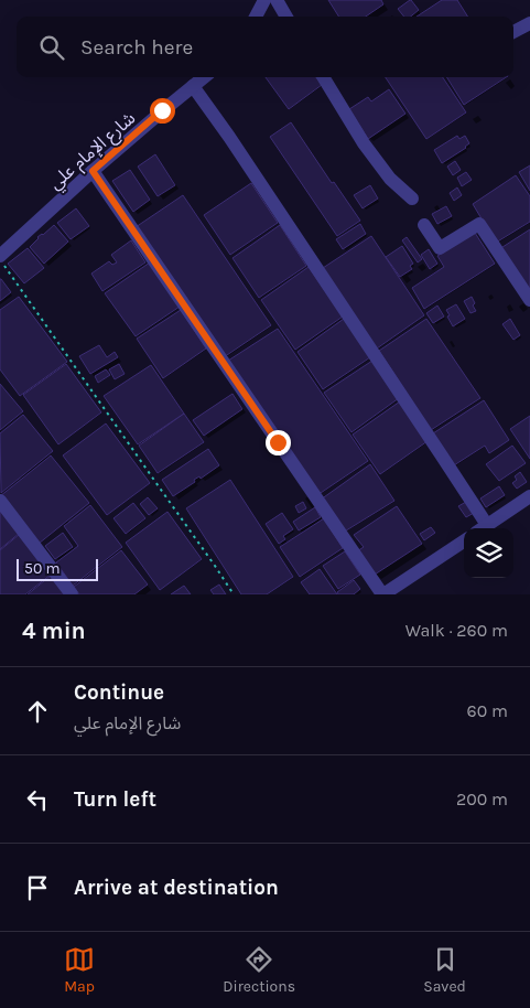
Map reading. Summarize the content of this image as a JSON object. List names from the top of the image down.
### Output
{
  "streets": {
    "street": ["شارع الإمام علي"]
  },
  "scale_bar": "50 m",
  "page": {
    "search": "Search here",
    "scale": "50 m",
    "heading": ["4 min", "Walk · 260 m"],
    "list": [
      ["Continue", "شارع الإمام علي", "60 m"],
      ["Turn left", "200 m"],
      "Arrive at destination"
    ],
    "nav": ["Map", "Directions", "Saved"]
  }
}
